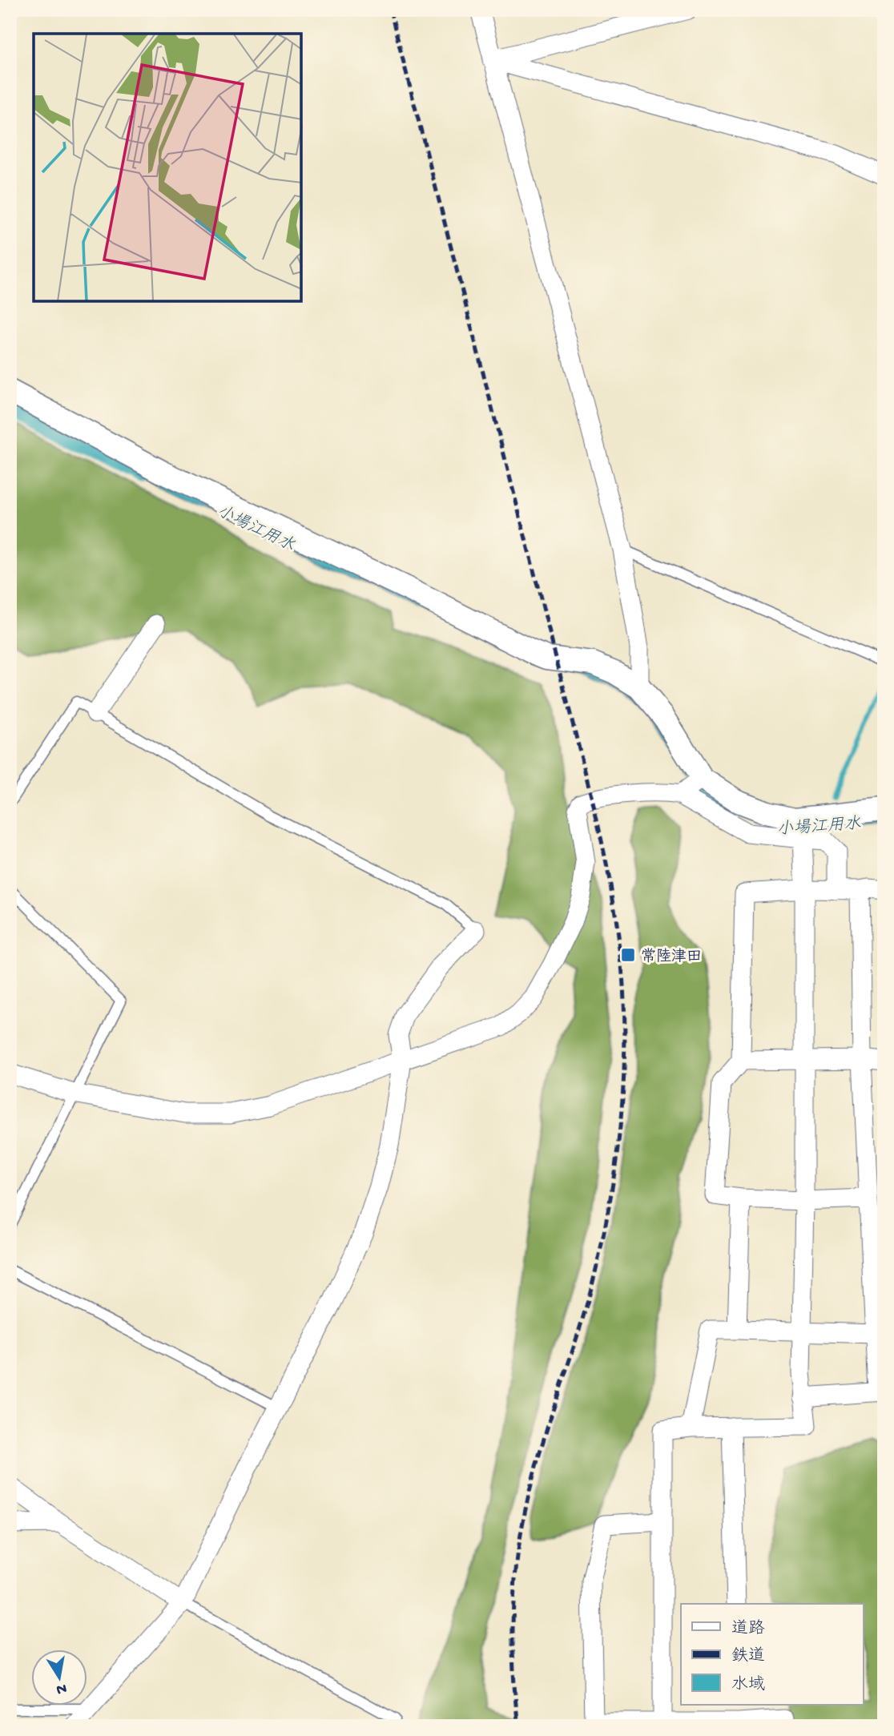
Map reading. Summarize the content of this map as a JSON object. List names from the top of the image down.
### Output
{
  "water": ["小場江用水"],
  "places": {
    "transit": ["常陸津田"]
  },
  "legend": ["道路", "鉄道", "水域"],
  "north": "bottom"
}
